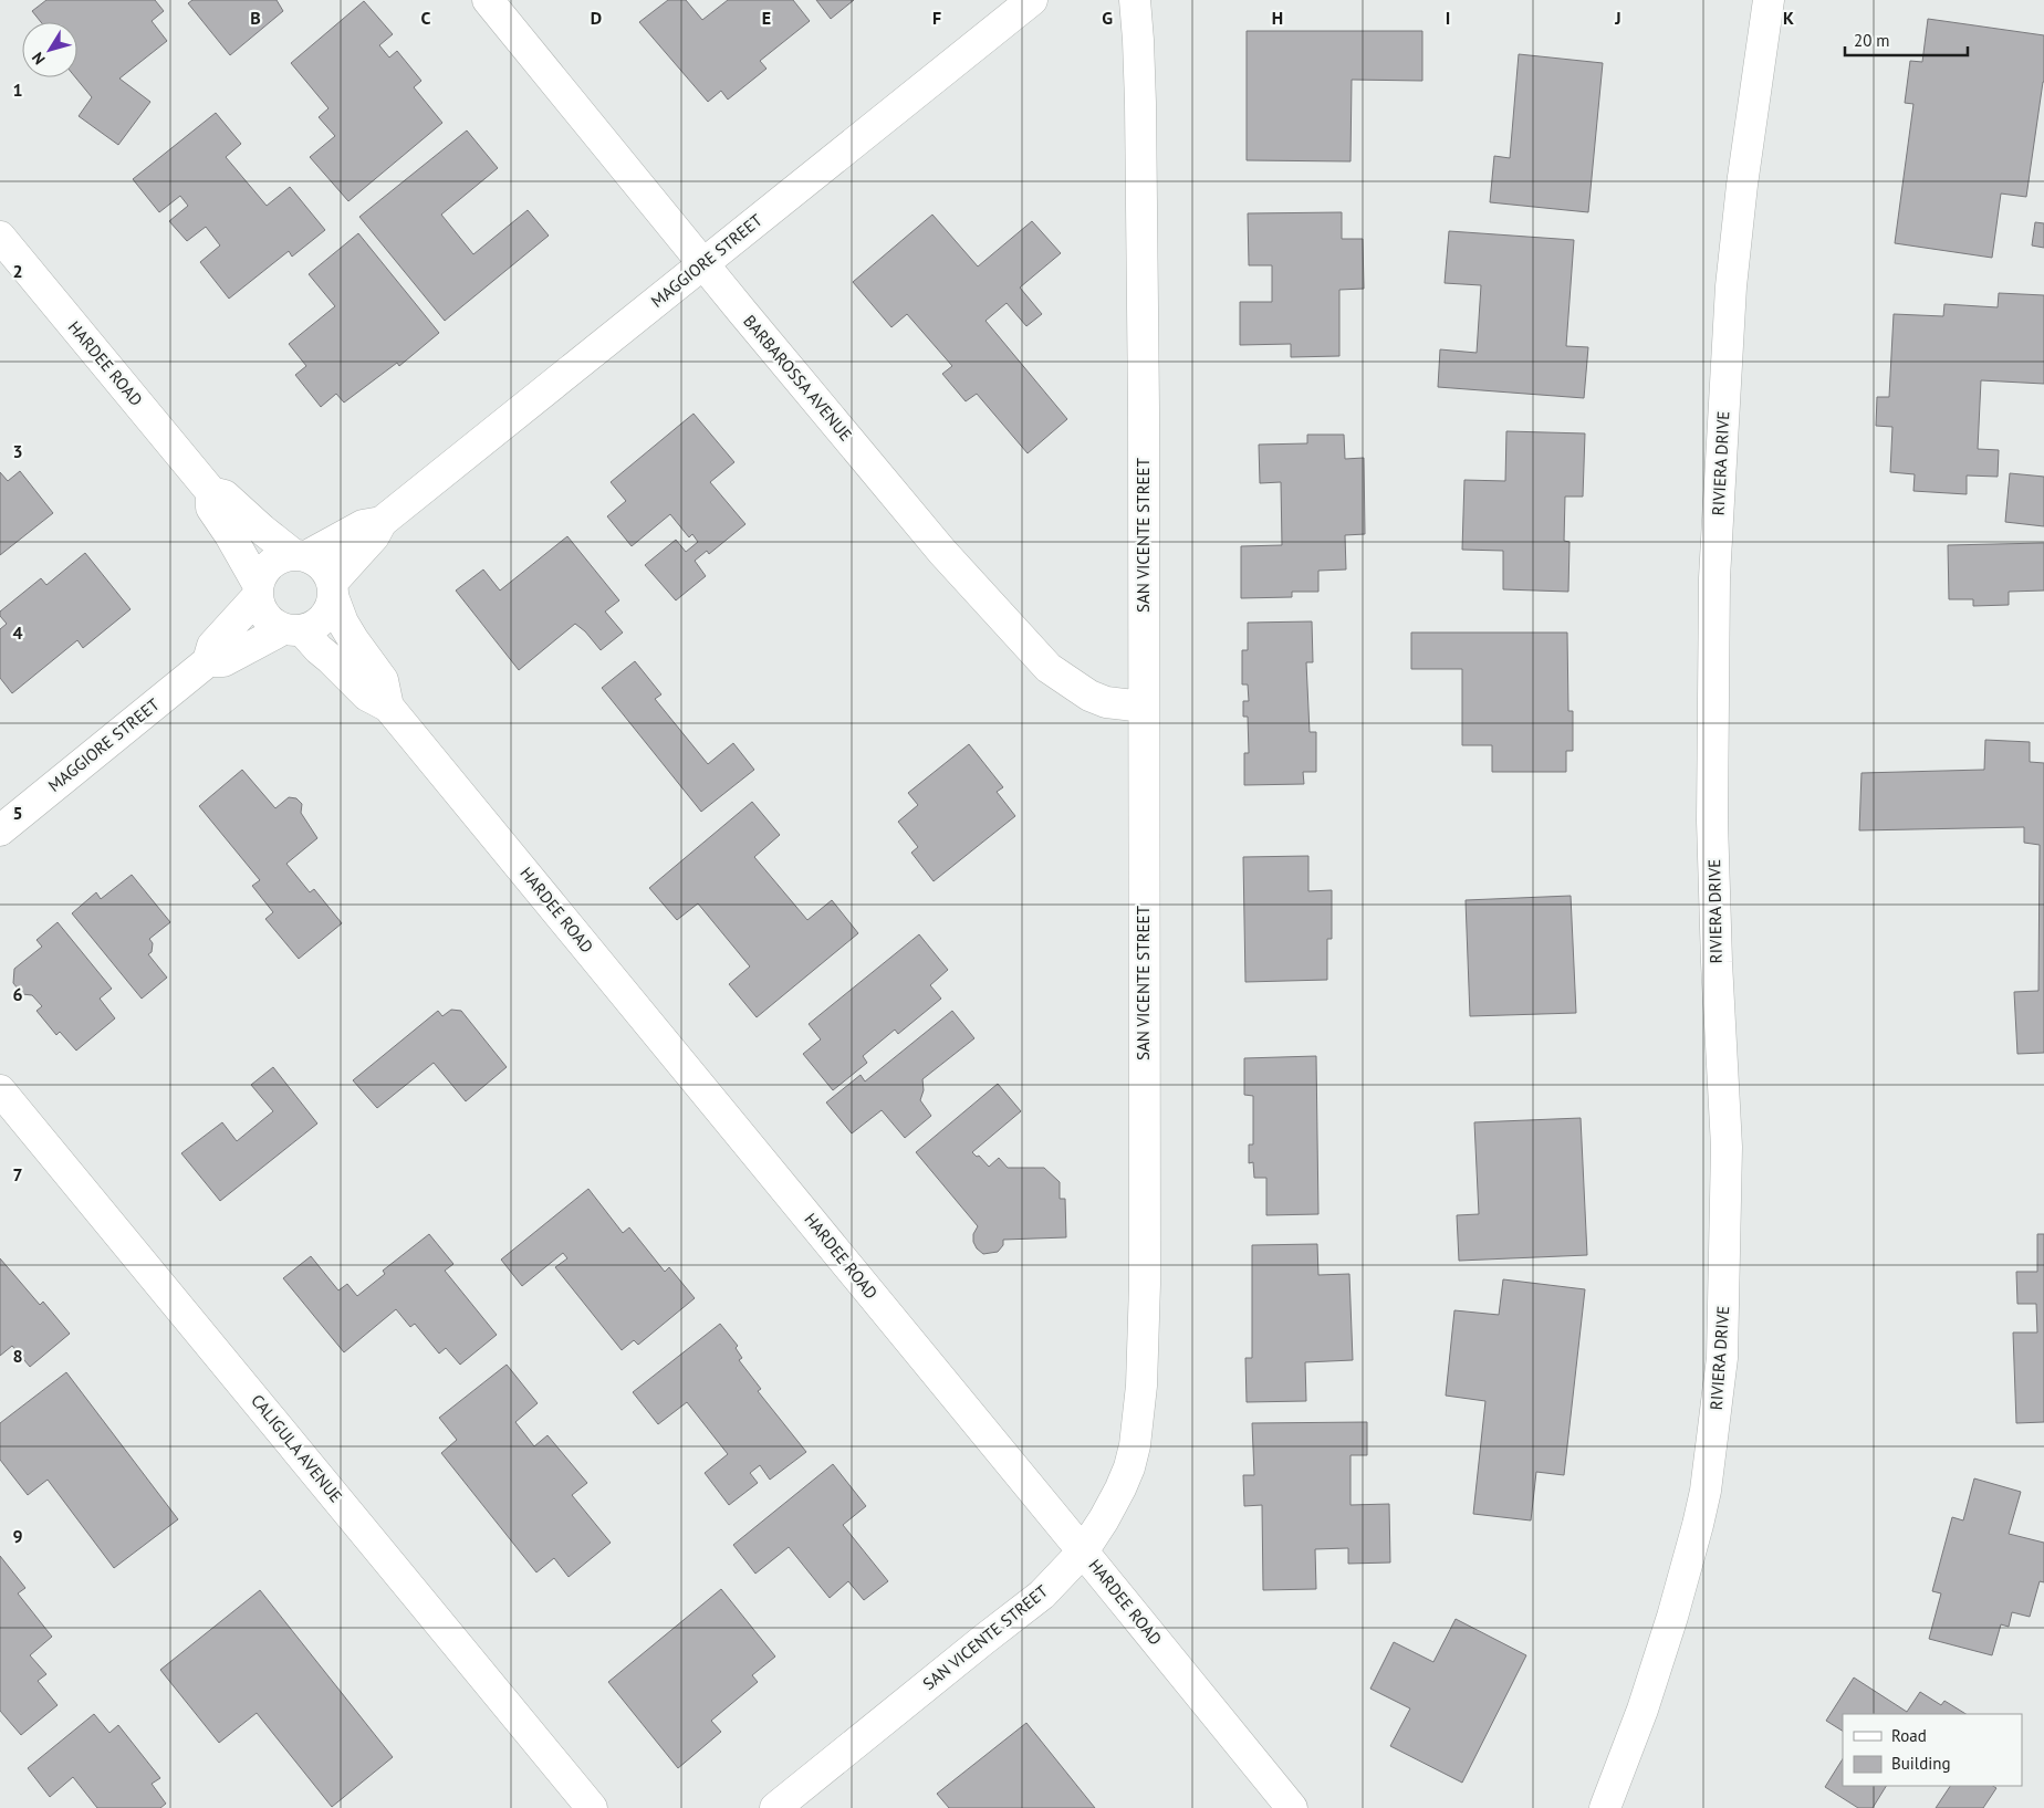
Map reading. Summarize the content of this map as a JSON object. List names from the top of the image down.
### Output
{
  "streets": {
    "street": [
      "MAGGIORE STREET",
      "HARDEE ROAD",
      "BARBAROSSA AVENUE",
      "RIVIERA DRIVE",
      "SAN VICENTE STREET",
      "CALIGULA AVENUE"
    ]
  },
  "crossings": [
    ["MAGGIORE STREET", "HARDEE ROAD"],
    ["MAGGIORE STREET", "BARBAROSSA AVENUE"],
    ["HARDEE ROAD", "SAN VICENTE STREET"],
    ["BARBAROSSA AVENUE", "SAN VICENTE STREET"]
  ],
  "legend": ["Road", "Building"],
  "scale_bar": "20 m",
  "north": "bottom left",
  "grid": {
    "columns": [
      "B",
      "C",
      "D",
      "E",
      "F",
      "G",
      "H",
      "I",
      "J",
      "K"
    ],
    "rows": [
      "1",
      "2",
      "3",
      "4",
      "5",
      "6",
      "7",
      "8",
      "9"
    ]
  }
}
